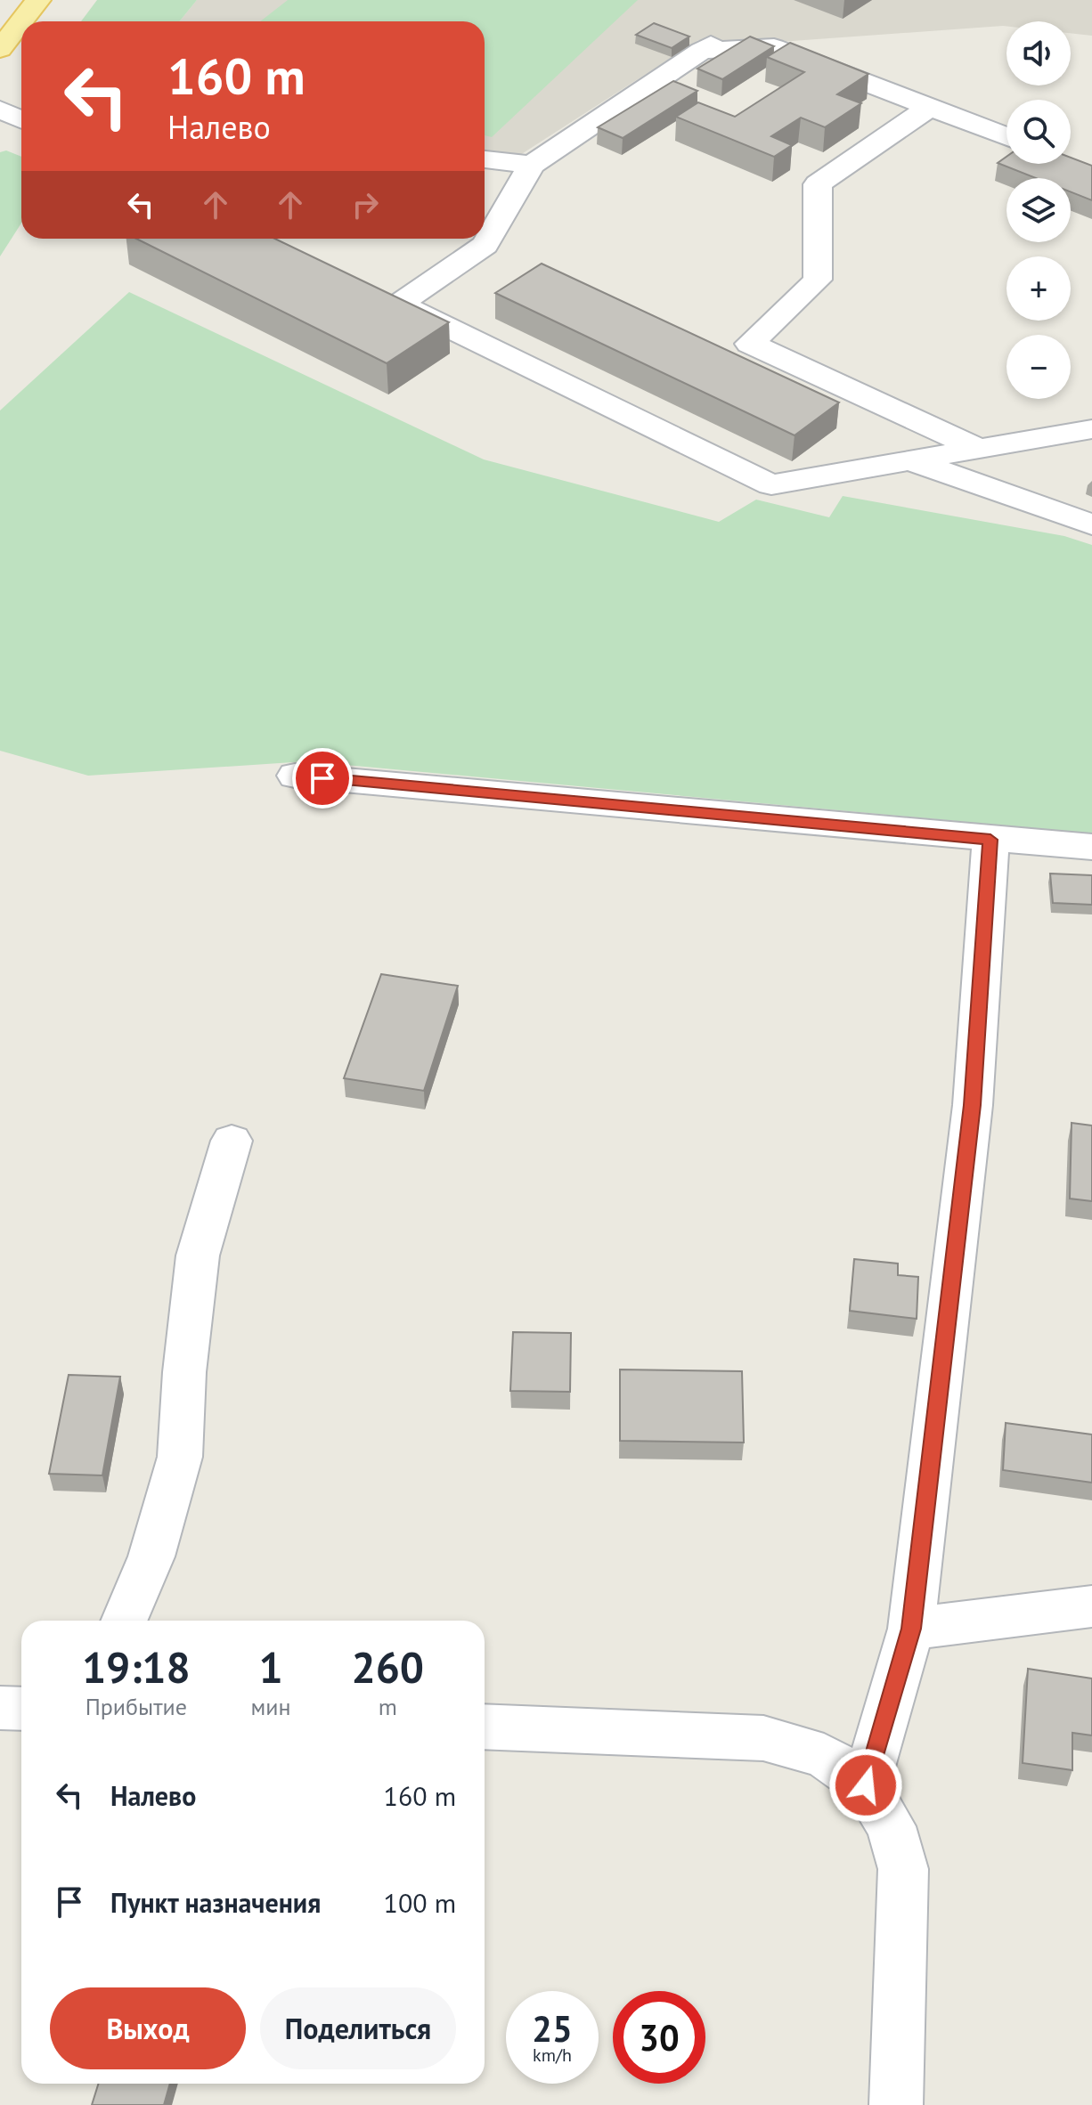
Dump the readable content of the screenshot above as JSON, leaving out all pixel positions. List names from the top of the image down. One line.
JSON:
{"page":{"map_buttons":["+","−"],"turn":["160 m","Налево"],"eta":["19:18","Прибытие","1","мин","260","m"],"list":[{"name":"Налево","value":"160 m"},{"name":"Пункт назначения","value":"100 m"}],"buttons":["Выход","Поделиться"],"speed":"25 km/h","limit":"30"}}
